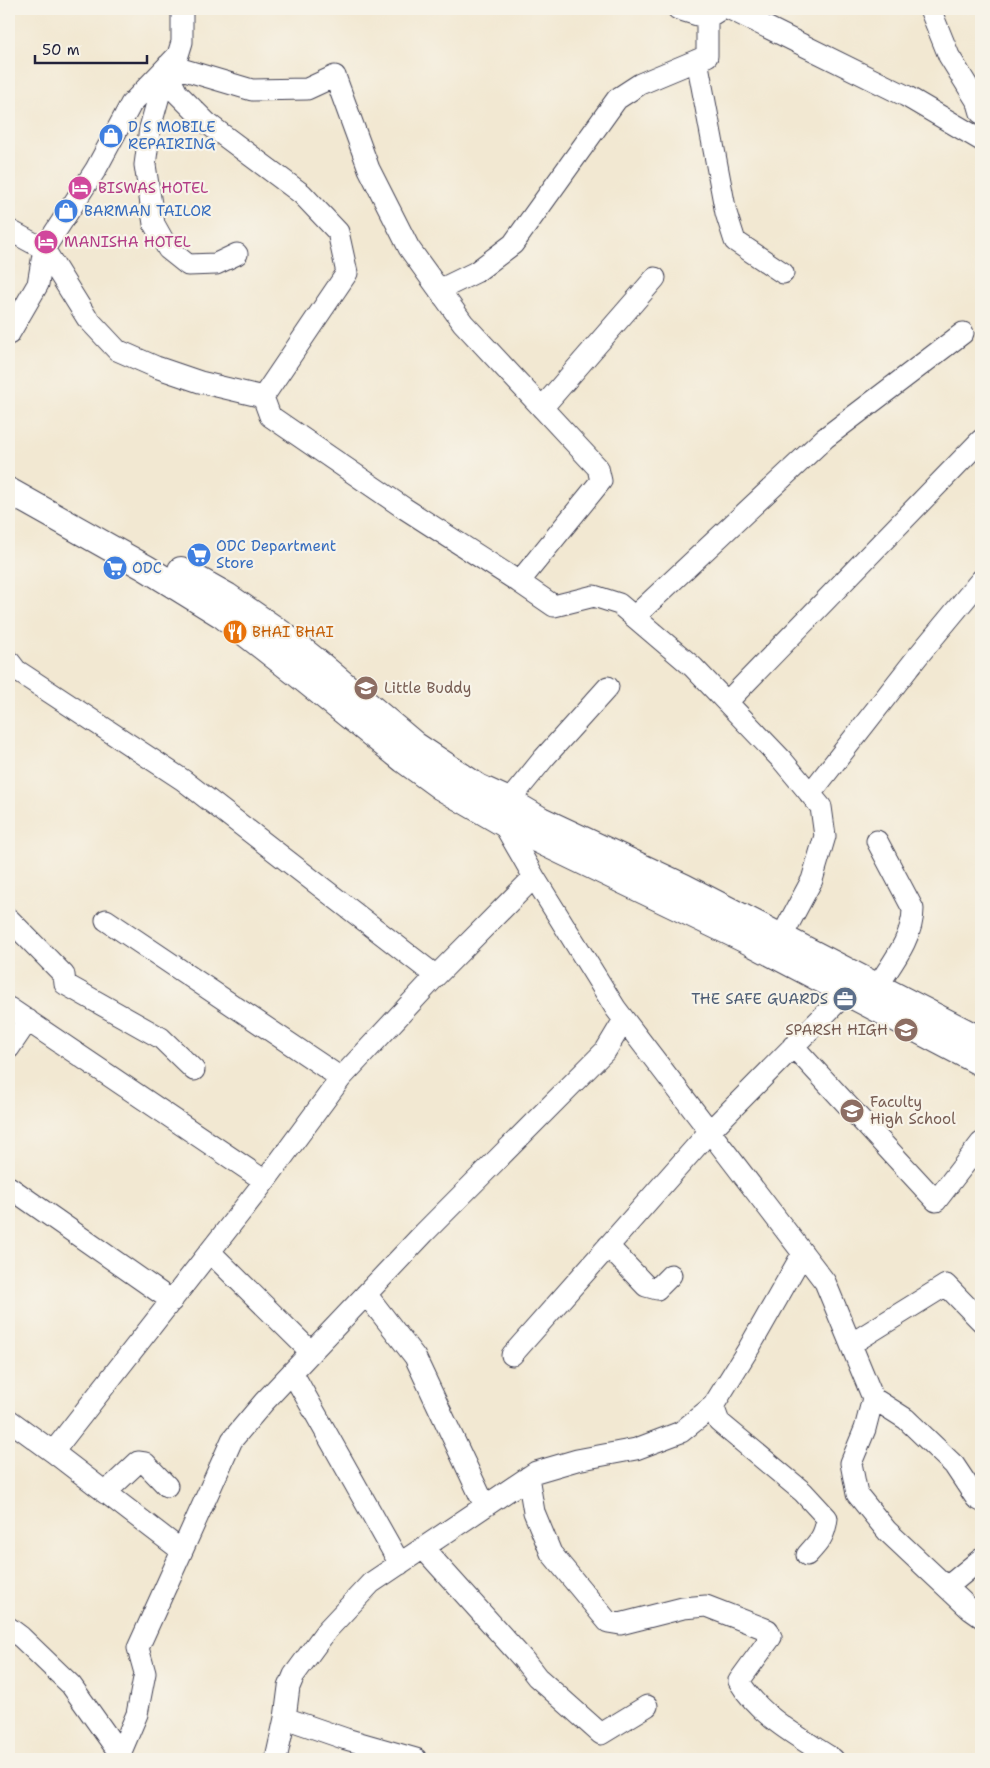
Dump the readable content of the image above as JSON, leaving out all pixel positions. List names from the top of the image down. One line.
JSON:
{"places":{"shop":["D S MOBILE REPAIRING","BARMAN TAILOR"],"hotel":["BISWAS HOTEL","MANISHA HOTEL"],"supermarket":["ODC Department Store","ODC"],"restaurant":["BHAI BHAI"],"school or university":["Little Buddy","SPARSH HIGH","Faculty High School"],"office":["THE SAFE GUARDS"]},"scale_bar":"50 m"}
